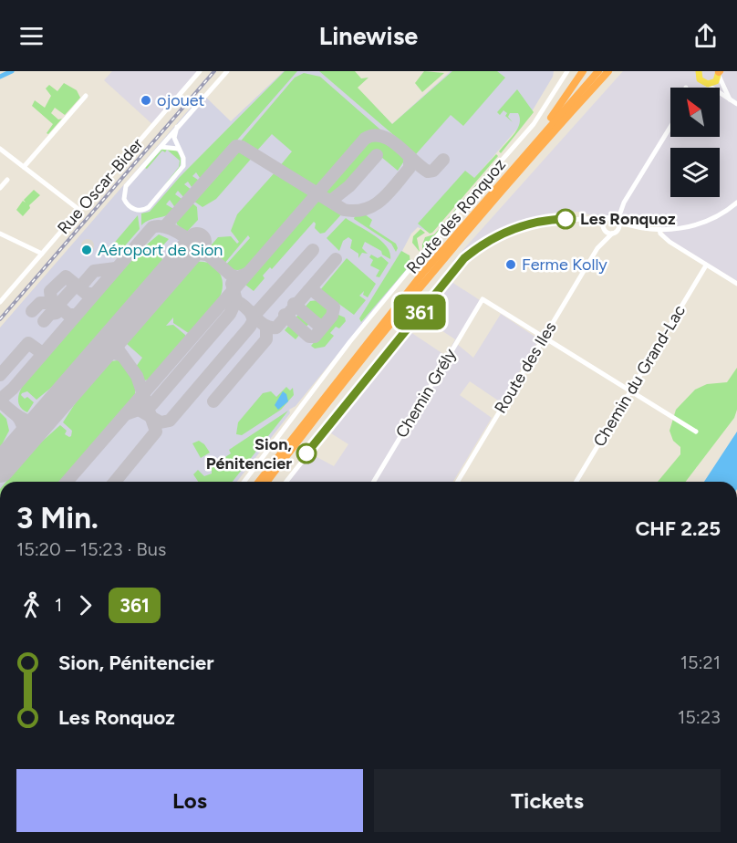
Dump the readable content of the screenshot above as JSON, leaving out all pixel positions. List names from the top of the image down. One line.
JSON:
{"streets":{"street":["Rue Oscar-Bider","Route des Ronquoz","Route des Iles","Chemin du Grand-Lac","Chemin Grély"]},"crossings":[["Route des Iles","Chemin Grély"]],"places":["ojouet","Les Ronquoz","Aéroport de Sion","Ferme Kolly","Sion, Pénitencier"],"lines":["bus line 361"],"north":"top left","page":{"header":"Linewise","on_map":"361","heading":["3 Min.","15:20 – 15:23 · Bus","CHF 2.25"],"legs":["1","361"],"list":[{"name":"Sion, Pénitencier","value":"15:21"},{"name":"Les Ronquoz","value":"15:23"}],"buttons":["Los","Tickets"]}}
